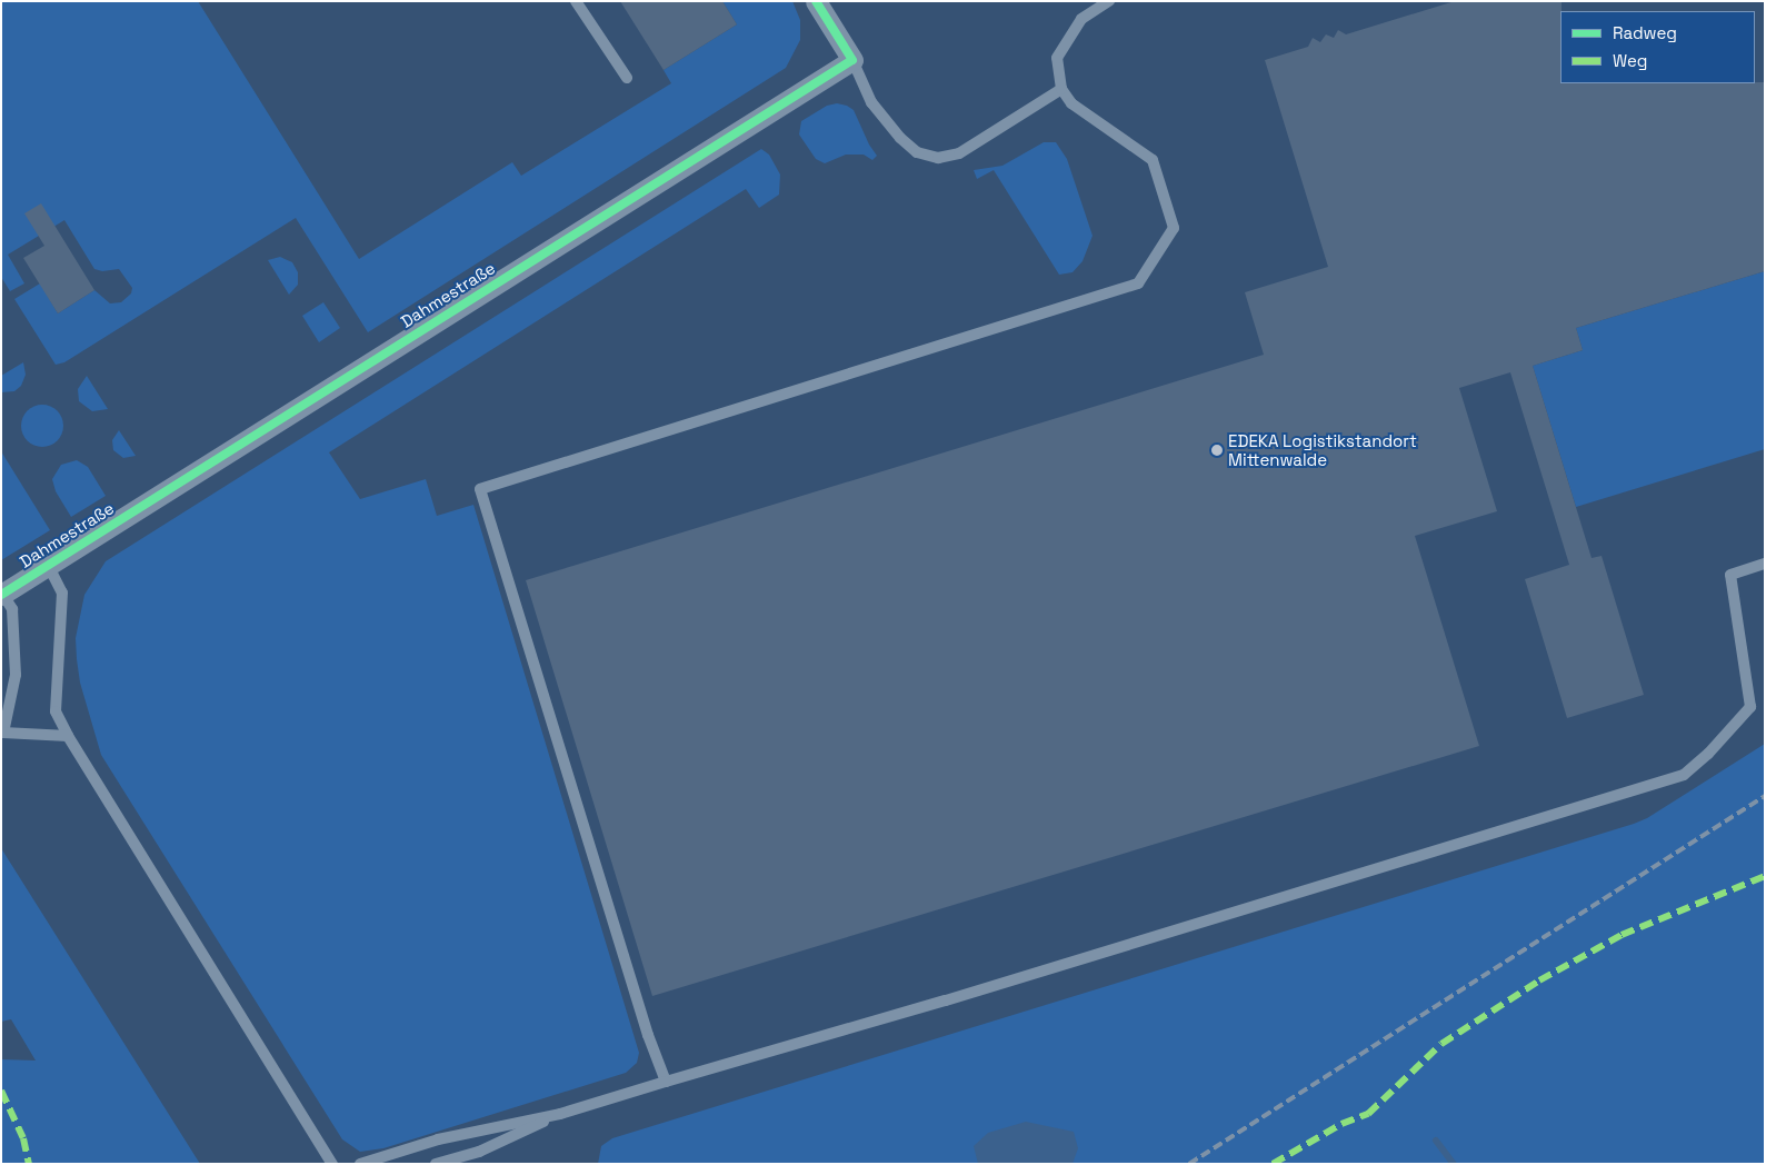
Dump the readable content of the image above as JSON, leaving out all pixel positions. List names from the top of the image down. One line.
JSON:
{"streets":{"street":["Dahmestraße"]},"places":["EDEKA Logistikstandort Mittenwalde"],"legend":["Radweg","Weg"]}
